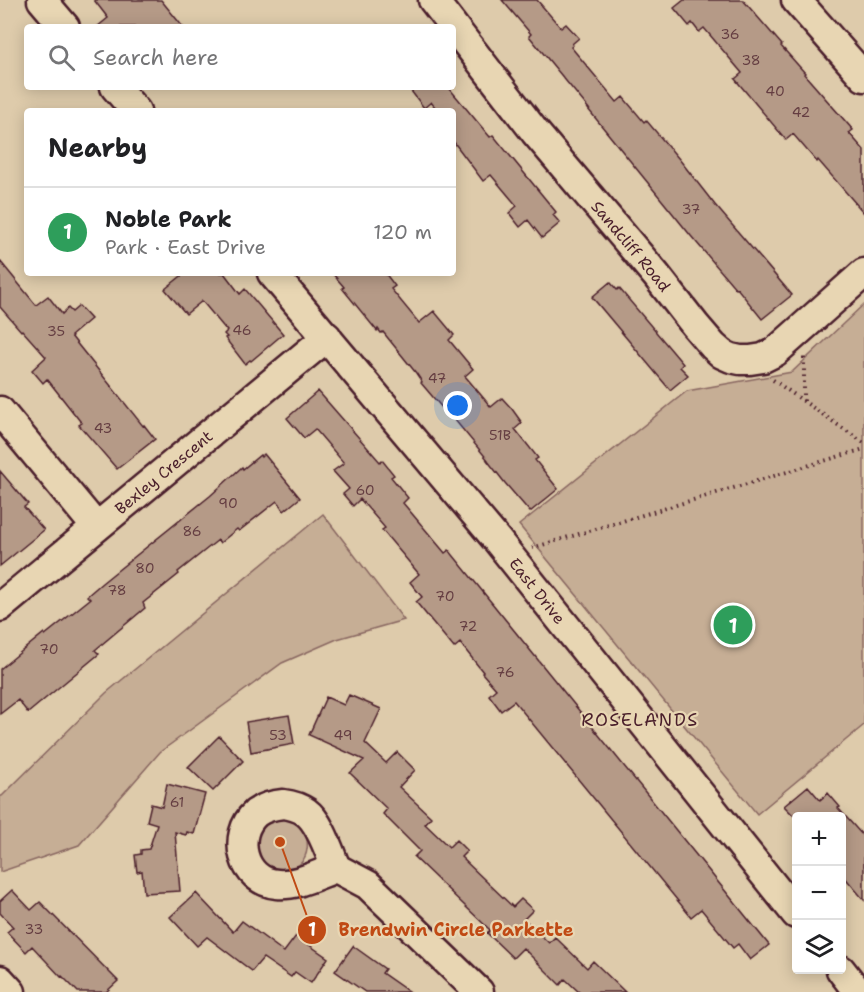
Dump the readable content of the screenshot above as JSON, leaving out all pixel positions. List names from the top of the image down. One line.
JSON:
{"streets":{"street":["Sandcliff Road","Bexley Crescent","East Drive"]},"crossings":[["Bexley Crescent","East Drive"]],"districts":["ROSELANDS"],"places":["Brendwin Circle Parkette"],"house_numbers":["36","38","40","42","37","46","35","47","43","51B","60","90","86","80","78","70","72","70","76","53","49","61","33"],"page":{"search":"Search here","heading":"Nearby","list":[{"mark":"1","name":"Noble Park","note":"Park · East Drive","value":"120 m"}],"pins":"1","map_buttons":["+","−"]}}
